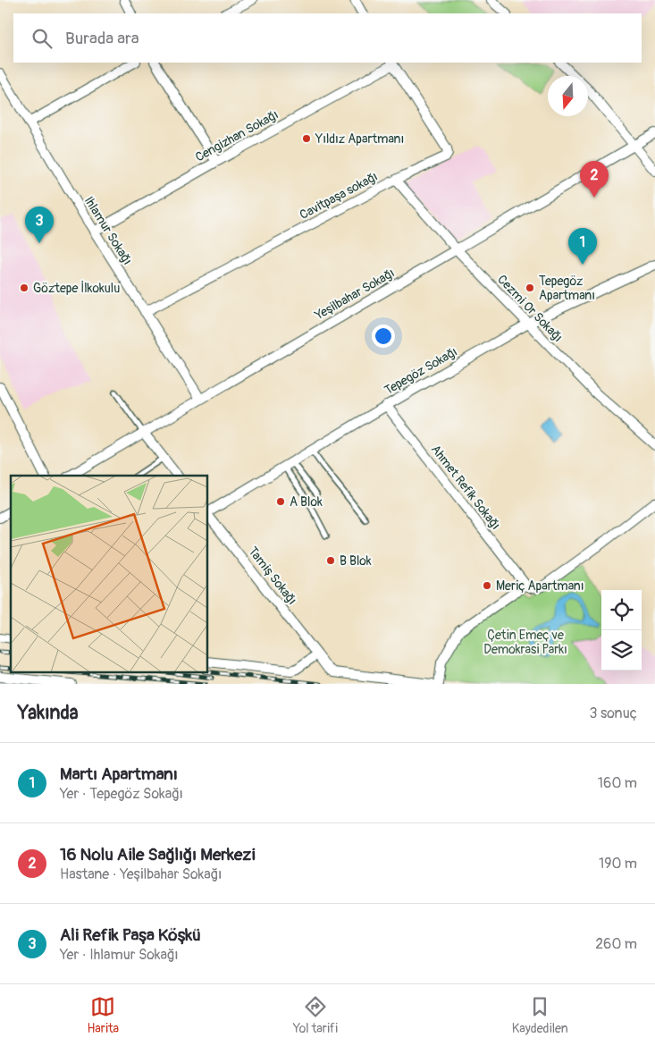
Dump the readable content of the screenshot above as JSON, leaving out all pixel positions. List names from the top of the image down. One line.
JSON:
{"streets":{"street":["Cengizhan Sokağı","Cavitpaşa sokağı","Ihlamur Sokağı","Yeşilbahar Sokağı","Cezmi Or Sokağı","Tepegöz Sokağı","Ahmet Refik Sokağı","Tamiş Sokağı"]},"crossings":[["Cengizhan Sokağı","Cavitpaşa sokağı"],["Cengizhan Sokağı","Ihlamur Sokağı"],["Cavitpaşa sokağı","Ihlamur Sokağı"],["Cavitpaşa sokağı","Cezmi Or Sokağı"],["Ihlamur Sokağı","Yeşilbahar Sokağı"],["Yeşilbahar Sokağı","Cezmi Or Sokağı"],["Cezmi Or Sokağı","Tepegöz Sokağı"],["Tepegöz Sokağı","Ahmet Refik Sokağı"]],"parks":["Çetin Emeç ve Demokrasi Parkı"],"places":["Yıldız Apartmanı","Göztepe İlkokulu","Tepegöz Apartmanı","A Blok","B Blok","Meriç Apartmanı"],"north":"bottom","page":{"search":"Burada ara","pins":["2","3","1"],"heading":["Yakında","3 sonuç"],"list":[{"mark":"1","name":"Martı Apartmanı","note":"Yer · Tepegöz Sokağı","value":"160 m"},{"mark":"2","name":"16 Nolu Aile Sağlığı Merkezi","note":"Hastane · Yeşilbahar Sokağı","value":"190 m"},{"mark":"3","name":"Ali Refik Paşa Köşkü","note":"Yer · Ihlamur Sokağı","value":"260 m"}],"nav":["Harita","Yol tarifi","Kaydedilen"]}}
